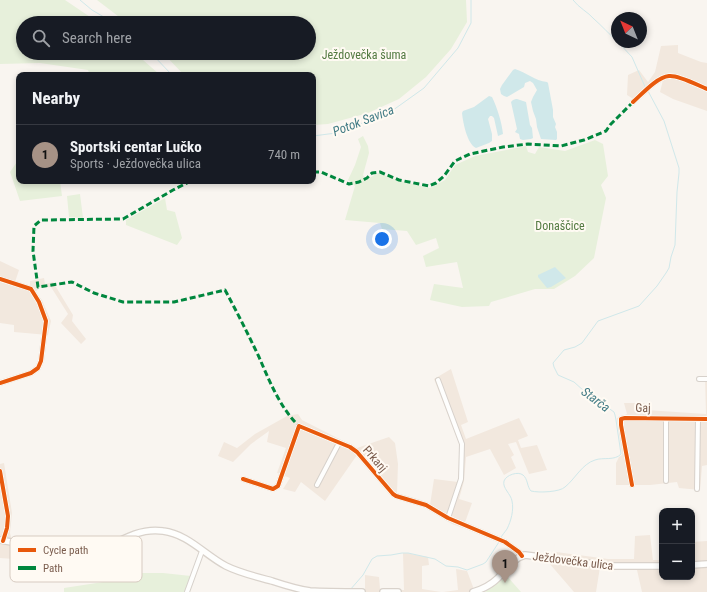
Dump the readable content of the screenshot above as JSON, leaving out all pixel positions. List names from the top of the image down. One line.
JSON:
{"streets":{"main road":["Ježdovečka ulica"],"street":["Gaj","Prkanj"]},"crossings":[["Prkanj","Ježdovečka ulica"]],"water":["Potok Savica","Starča"],"parks":["Ježdovečka šuma","Donaščice"],"legend":["Cycle path","Path"],"north":"top left","page":{"search":"Search here","heading":"Nearby","list":[{"mark":"1","name":"Sportski centar Lučko","note":"Sports · Ježdovečka ulica","value":"740 m"}],"map_buttons":["+","−"],"pins":"1"}}
